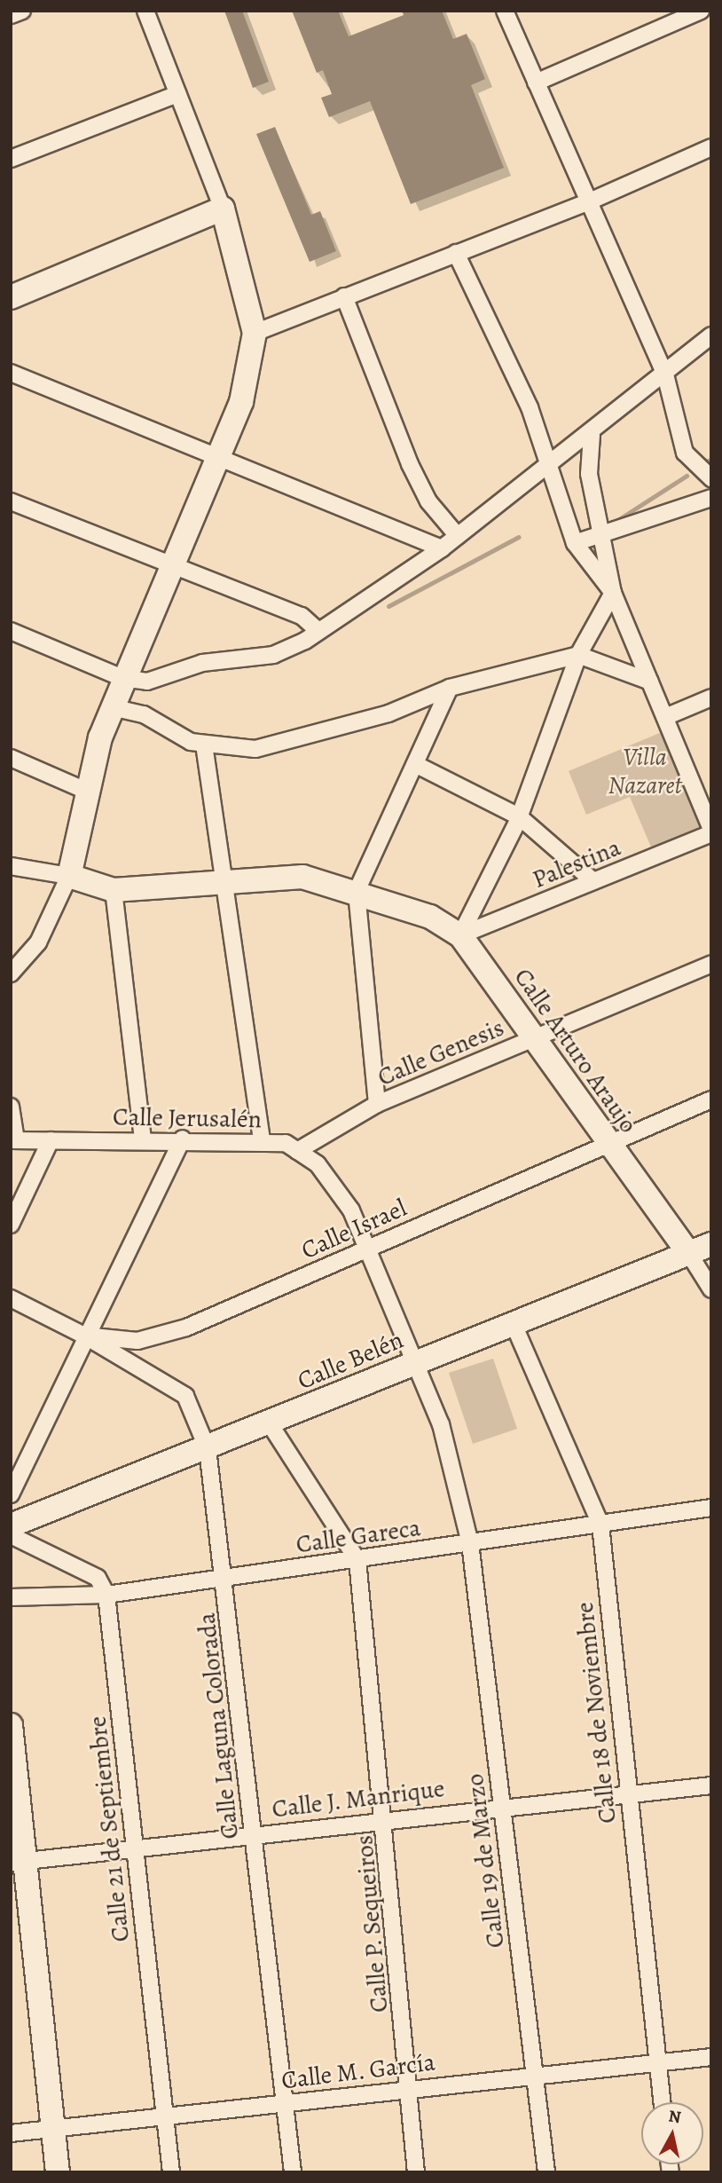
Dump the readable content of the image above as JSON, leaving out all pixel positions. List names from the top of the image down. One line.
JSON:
{"streets":{"street":["Palestina","Calle Arturo Araujo","Calle Genesis","Calle Jerusalén","Calle Israel","Calle Belén","Calle Gareca","Calle 18 de Noviembre","Calle Laguna Colorada","Calle J. Manrique","Calle 21 de Septiembre","Calle 19 de Marzo","Calle P. Sequeiros","Calle M. García"]},"crossings":[["Palestina","Calle Arturo Araujo"],["Calle Arturo Araujo","Calle Genesis"],["Calle Arturo Araujo","Calle Israel"],["Calle Arturo Araujo","Calle Belén"],["Calle Genesis","Calle Jerusalén"],["Calle Jerusalén","Calle Israel"],["Calle Jerusalén","Calle Belén"],["Calle Jerusalén","Calle Gareca"],["Calle Jerusalén","Calle 19 de Marzo"],["Calle Israel","Calle Laguna Colorada"],["Calle Belén","Calle 18 de Noviembre"],["Calle Belén","Calle Laguna Colorada"],["Calle Gareca","Calle 18 de Noviembre"],["Calle Gareca","Calle Laguna Colorada"],["Calle Gareca","Calle 21 de Septiembre"],["Calle Gareca","Calle 19 de Marzo"],["Calle Gareca","Calle P. Sequeiros"],["Calle 18 de Noviembre","Calle J. Manrique"],["Calle 18 de Noviembre","Calle M. García"],["Calle Laguna Colorada","Calle J. Manrique"],["Calle Laguna Colorada","Calle M. García"],["Calle J. Manrique","Calle 21 de Septiembre"],["Calle J. Manrique","Calle 19 de Marzo"],["Calle J. Manrique","Calle P. Sequeiros"],["Calle 21 de Septiembre","Calle M. García"],["Calle 19 de Marzo","Calle M. García"],["Calle P. Sequeiros","Calle M. García"]],"parks":["Villa Nazaret"],"north":"top"}
